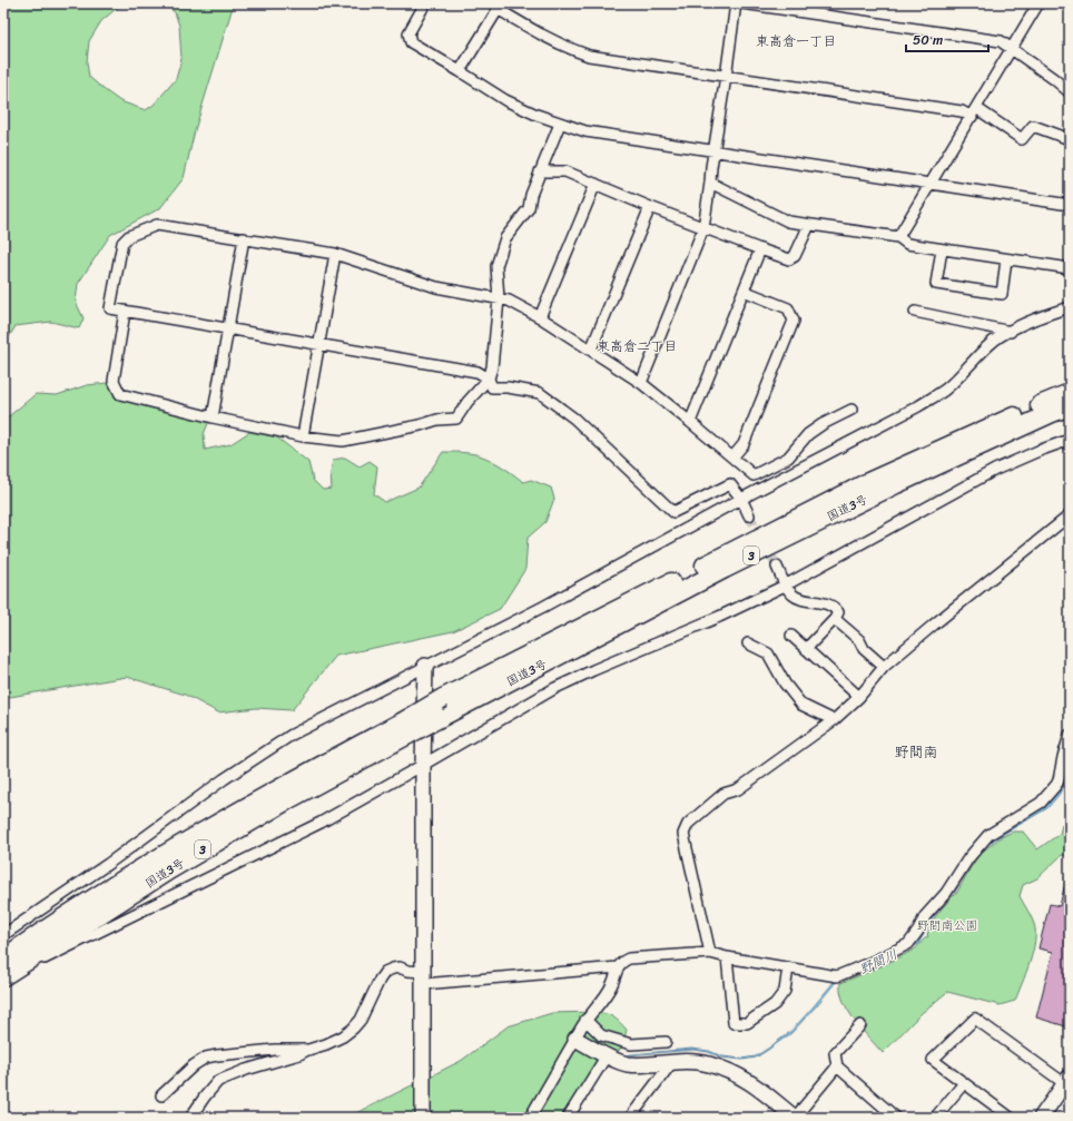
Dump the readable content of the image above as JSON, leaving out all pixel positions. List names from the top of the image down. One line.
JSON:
{"streets":{"highway":["国道3号","3"]},"districts":["東高倉一丁目","東高倉二丁目","野間南"],"water":["野間川"],"parks":["野間南公園"],"scale_bar":"50 m"}
